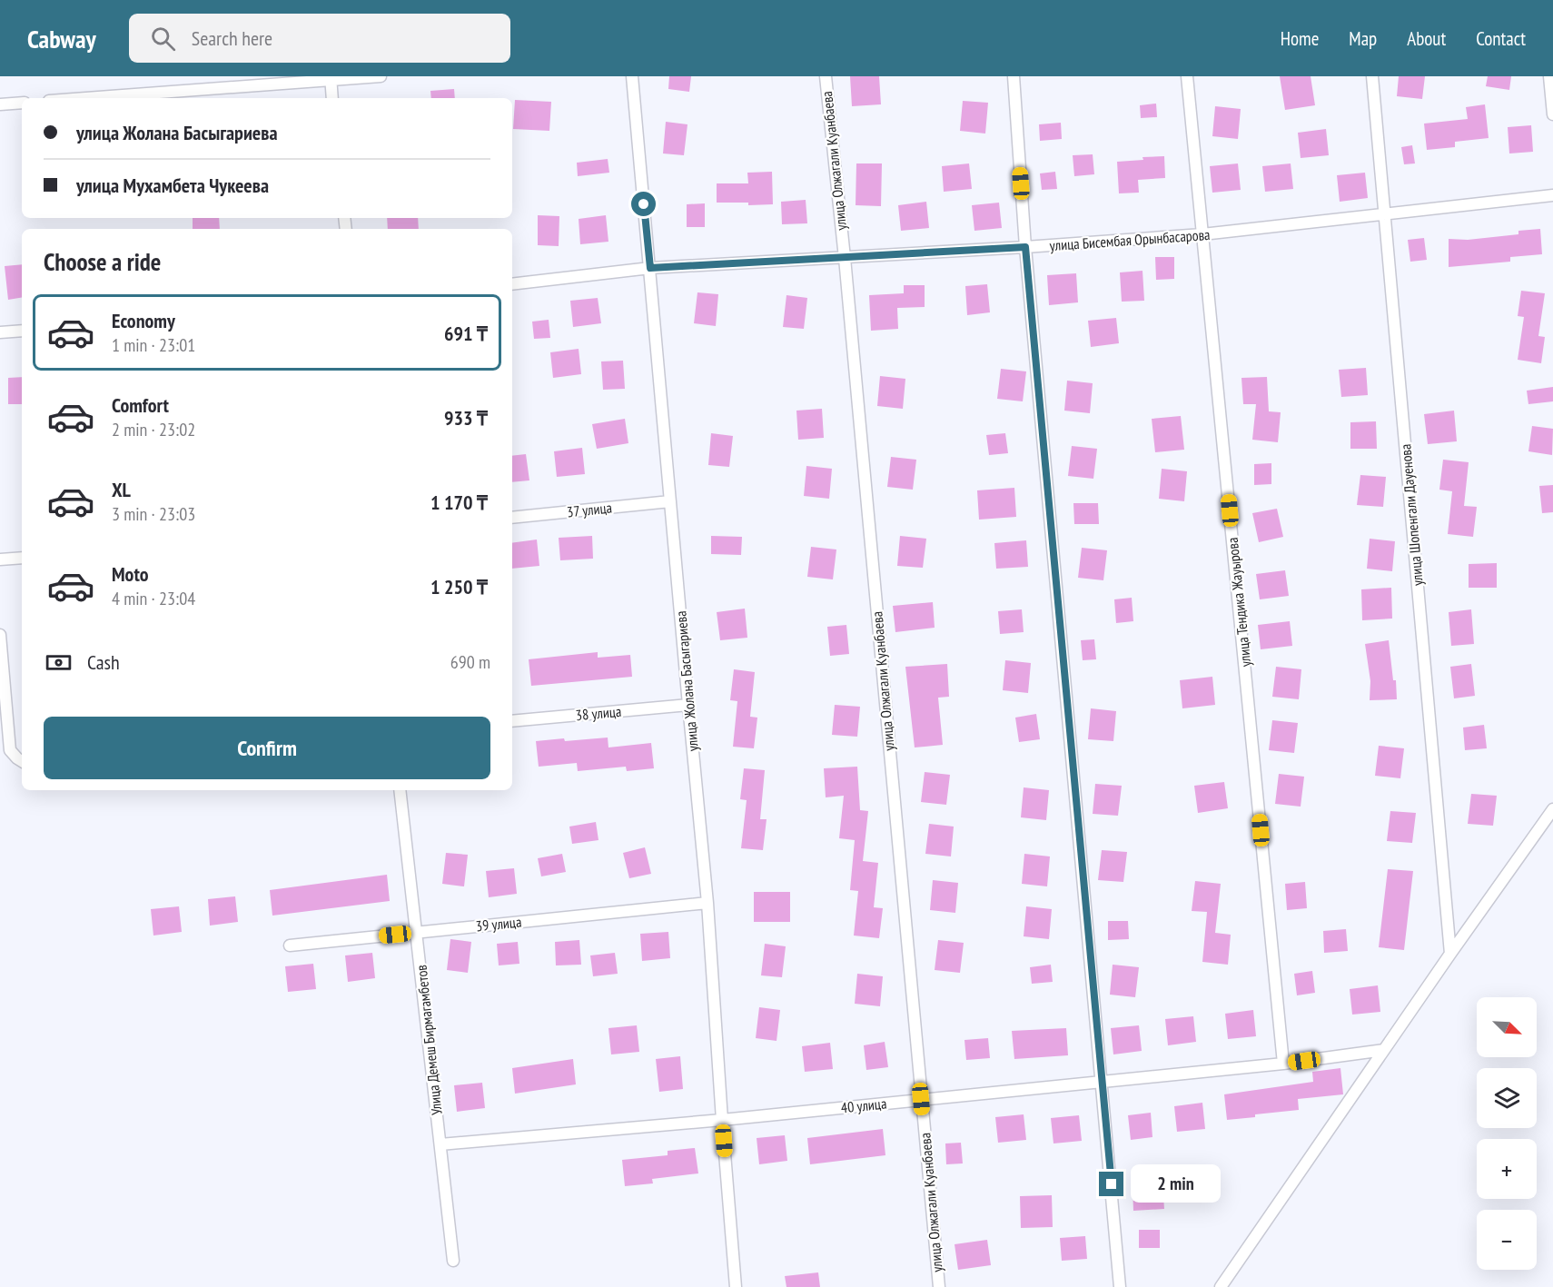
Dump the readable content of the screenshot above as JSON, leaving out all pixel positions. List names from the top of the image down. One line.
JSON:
{"streets":{"street":["улица Олжагали Куанбаева","улица Бисембая Орынбасарова","37 улица","улица Шопенгали Дауенова","улица Тендика Жауырова","улица Жолана Басыгариева","38 улица","39 улица","Улица Демеш Бирмагамбетов","40 улица"]},"crossings":[["улица Олжагали Куанбаева","улица Бисембая Орынбасарова"],["улица Олжагали Куанбаева","40 улица"],["улица Бисембая Орынбасарова","улица Шопенгали Дауенова"],["улица Бисембая Орынбасарова","улица Тендика Жауырова"],["улица Бисембая Орынбасарова","улица Жолана Басыгариева"],["37 улица","улица Жолана Басыгариева"],["улица Тендика Жауырова","40 улица"],["улица Жолана Басыгариева","38 улица"],["улица Жолана Басыгариева","39 улица"],["улица Жолана Басыгариева","40 улица"],["39 улица","Улица Демеш Бирмагамбетов"],["Улица Демеш Бирмагамбетов","40 улица"]],"north":"bottom right","page":{"header":"Cabway","search":"Search here","nav":["Home","Map","About","Contact"],"banner":["улица Жолана Басыгариева","улица Мухамбета Чукеева"],"heading":"Choose a ride","list":[{"name":"Economy","note":"1 min · 23:01","value":"691 ₸"},{"name":"Comfort","note":"2 min · 23:02","value":"933 ₸"},{"name":"XL","note":"3 min · 23:03","value":"1 170 ₸"},{"name":"Moto","note":"4 min · 23:04","value":"1 250 ₸"}],"pay":["Cash","690 m"],"buttons":"Confirm","map_buttons":["+","−"],"bubble":"2 min"}}
